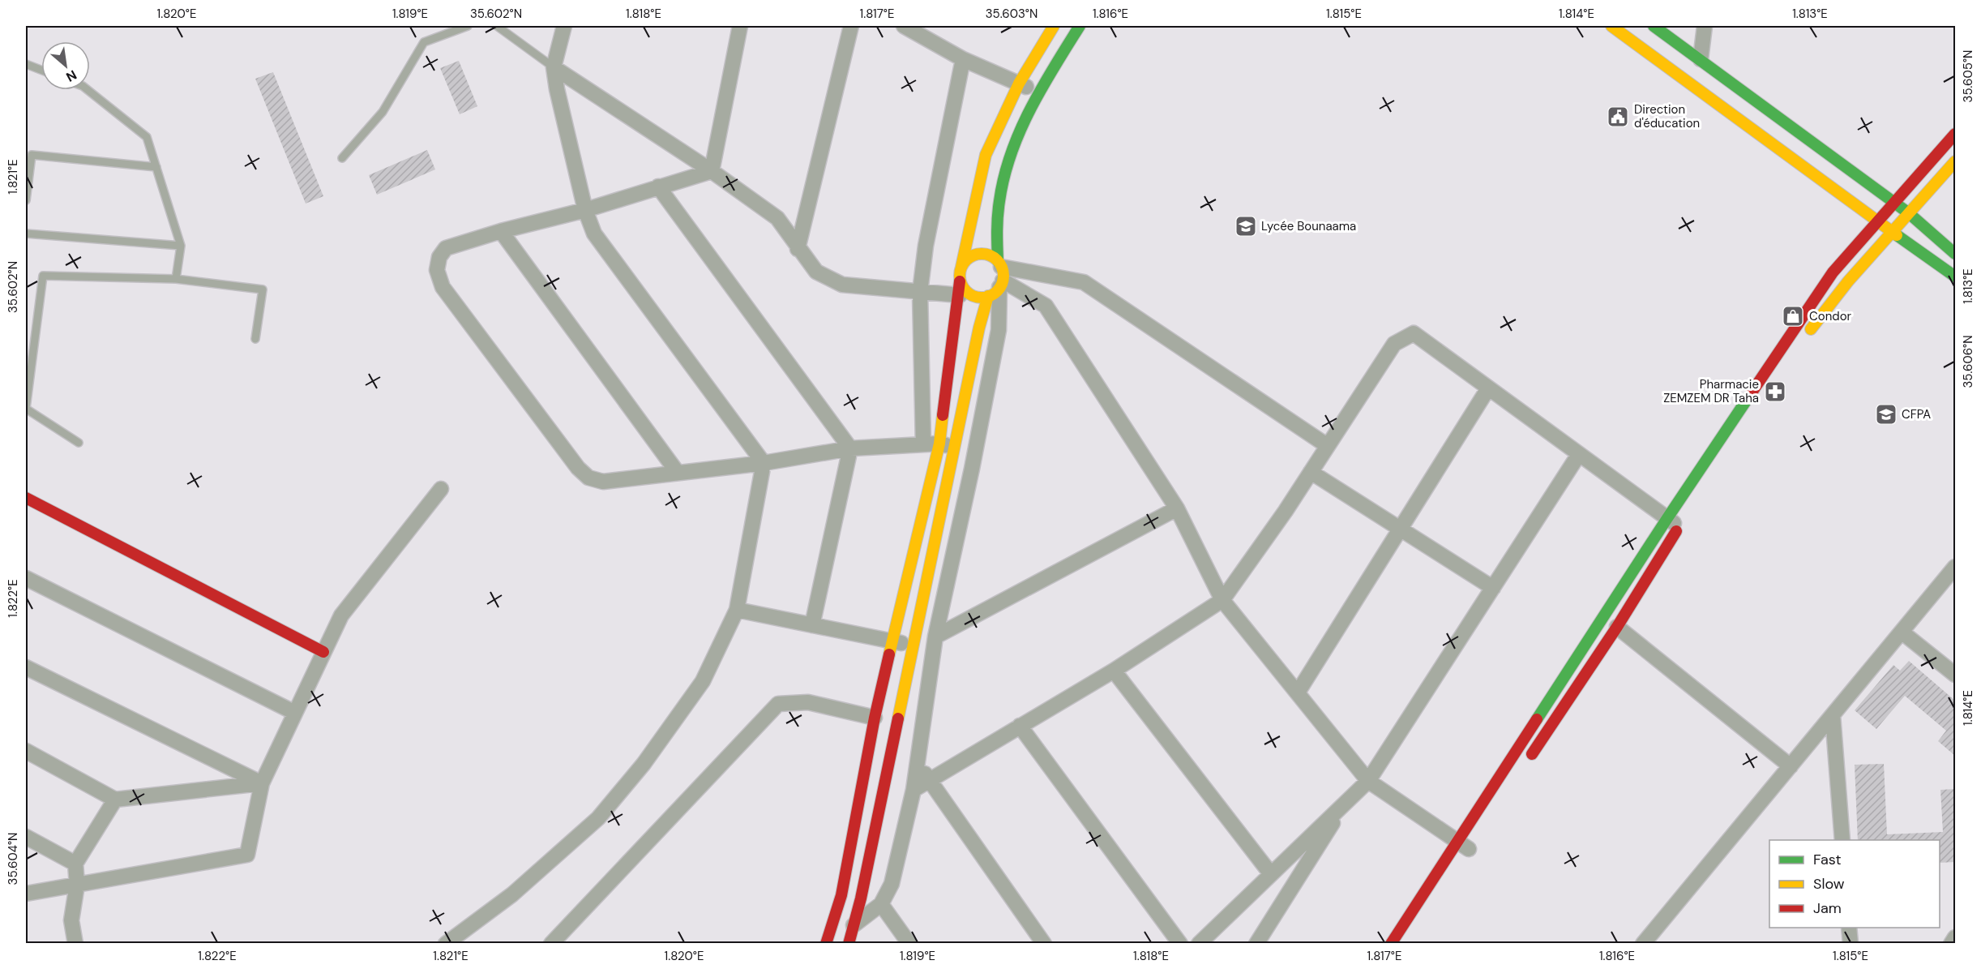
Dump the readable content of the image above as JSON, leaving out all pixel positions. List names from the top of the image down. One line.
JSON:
{"places":{"public building":["Direction d'éducation"],"school or university":["Lycée Bounaama","CFPA"],"shop":["Condor"],"pharmacy":["Pharmacie ZEMZEM DR Taha"]},"legend":["Fast","Slow","Jam"],"north":"bottom right","coordinates":["1.820°E","1.819°E","35.602°N","1.818°E","1.817°E","35.603°N","1.816°E","1.815°E","1.814°E","1.813°E","35.605°N","1.821°E","35.606°N","1.822°E","35.604°N"]}
